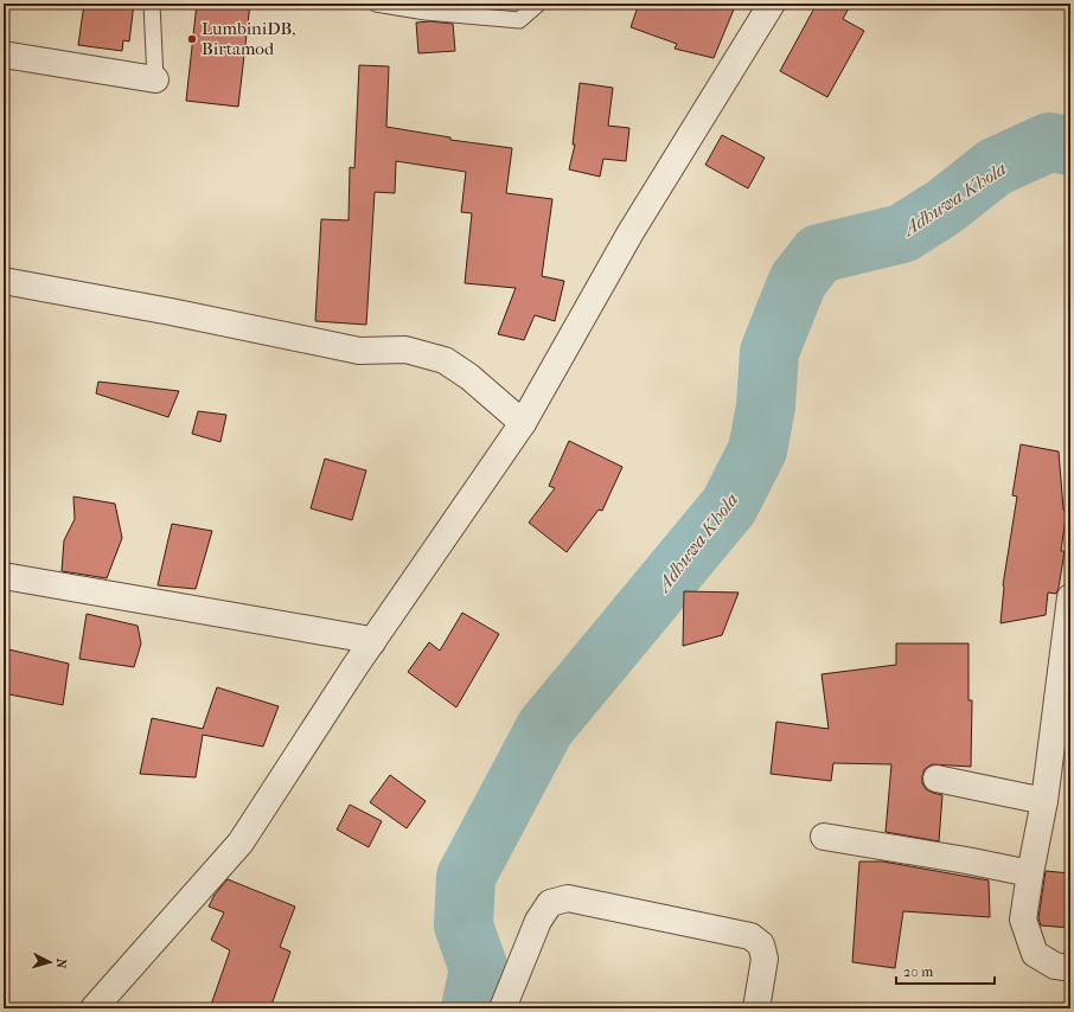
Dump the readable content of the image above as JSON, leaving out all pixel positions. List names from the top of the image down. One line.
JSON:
{"water":["Adhuwa Khola"],"places":["LumbiniDB, Birtamod"],"scale_bar":"20 m","north":"right"}
